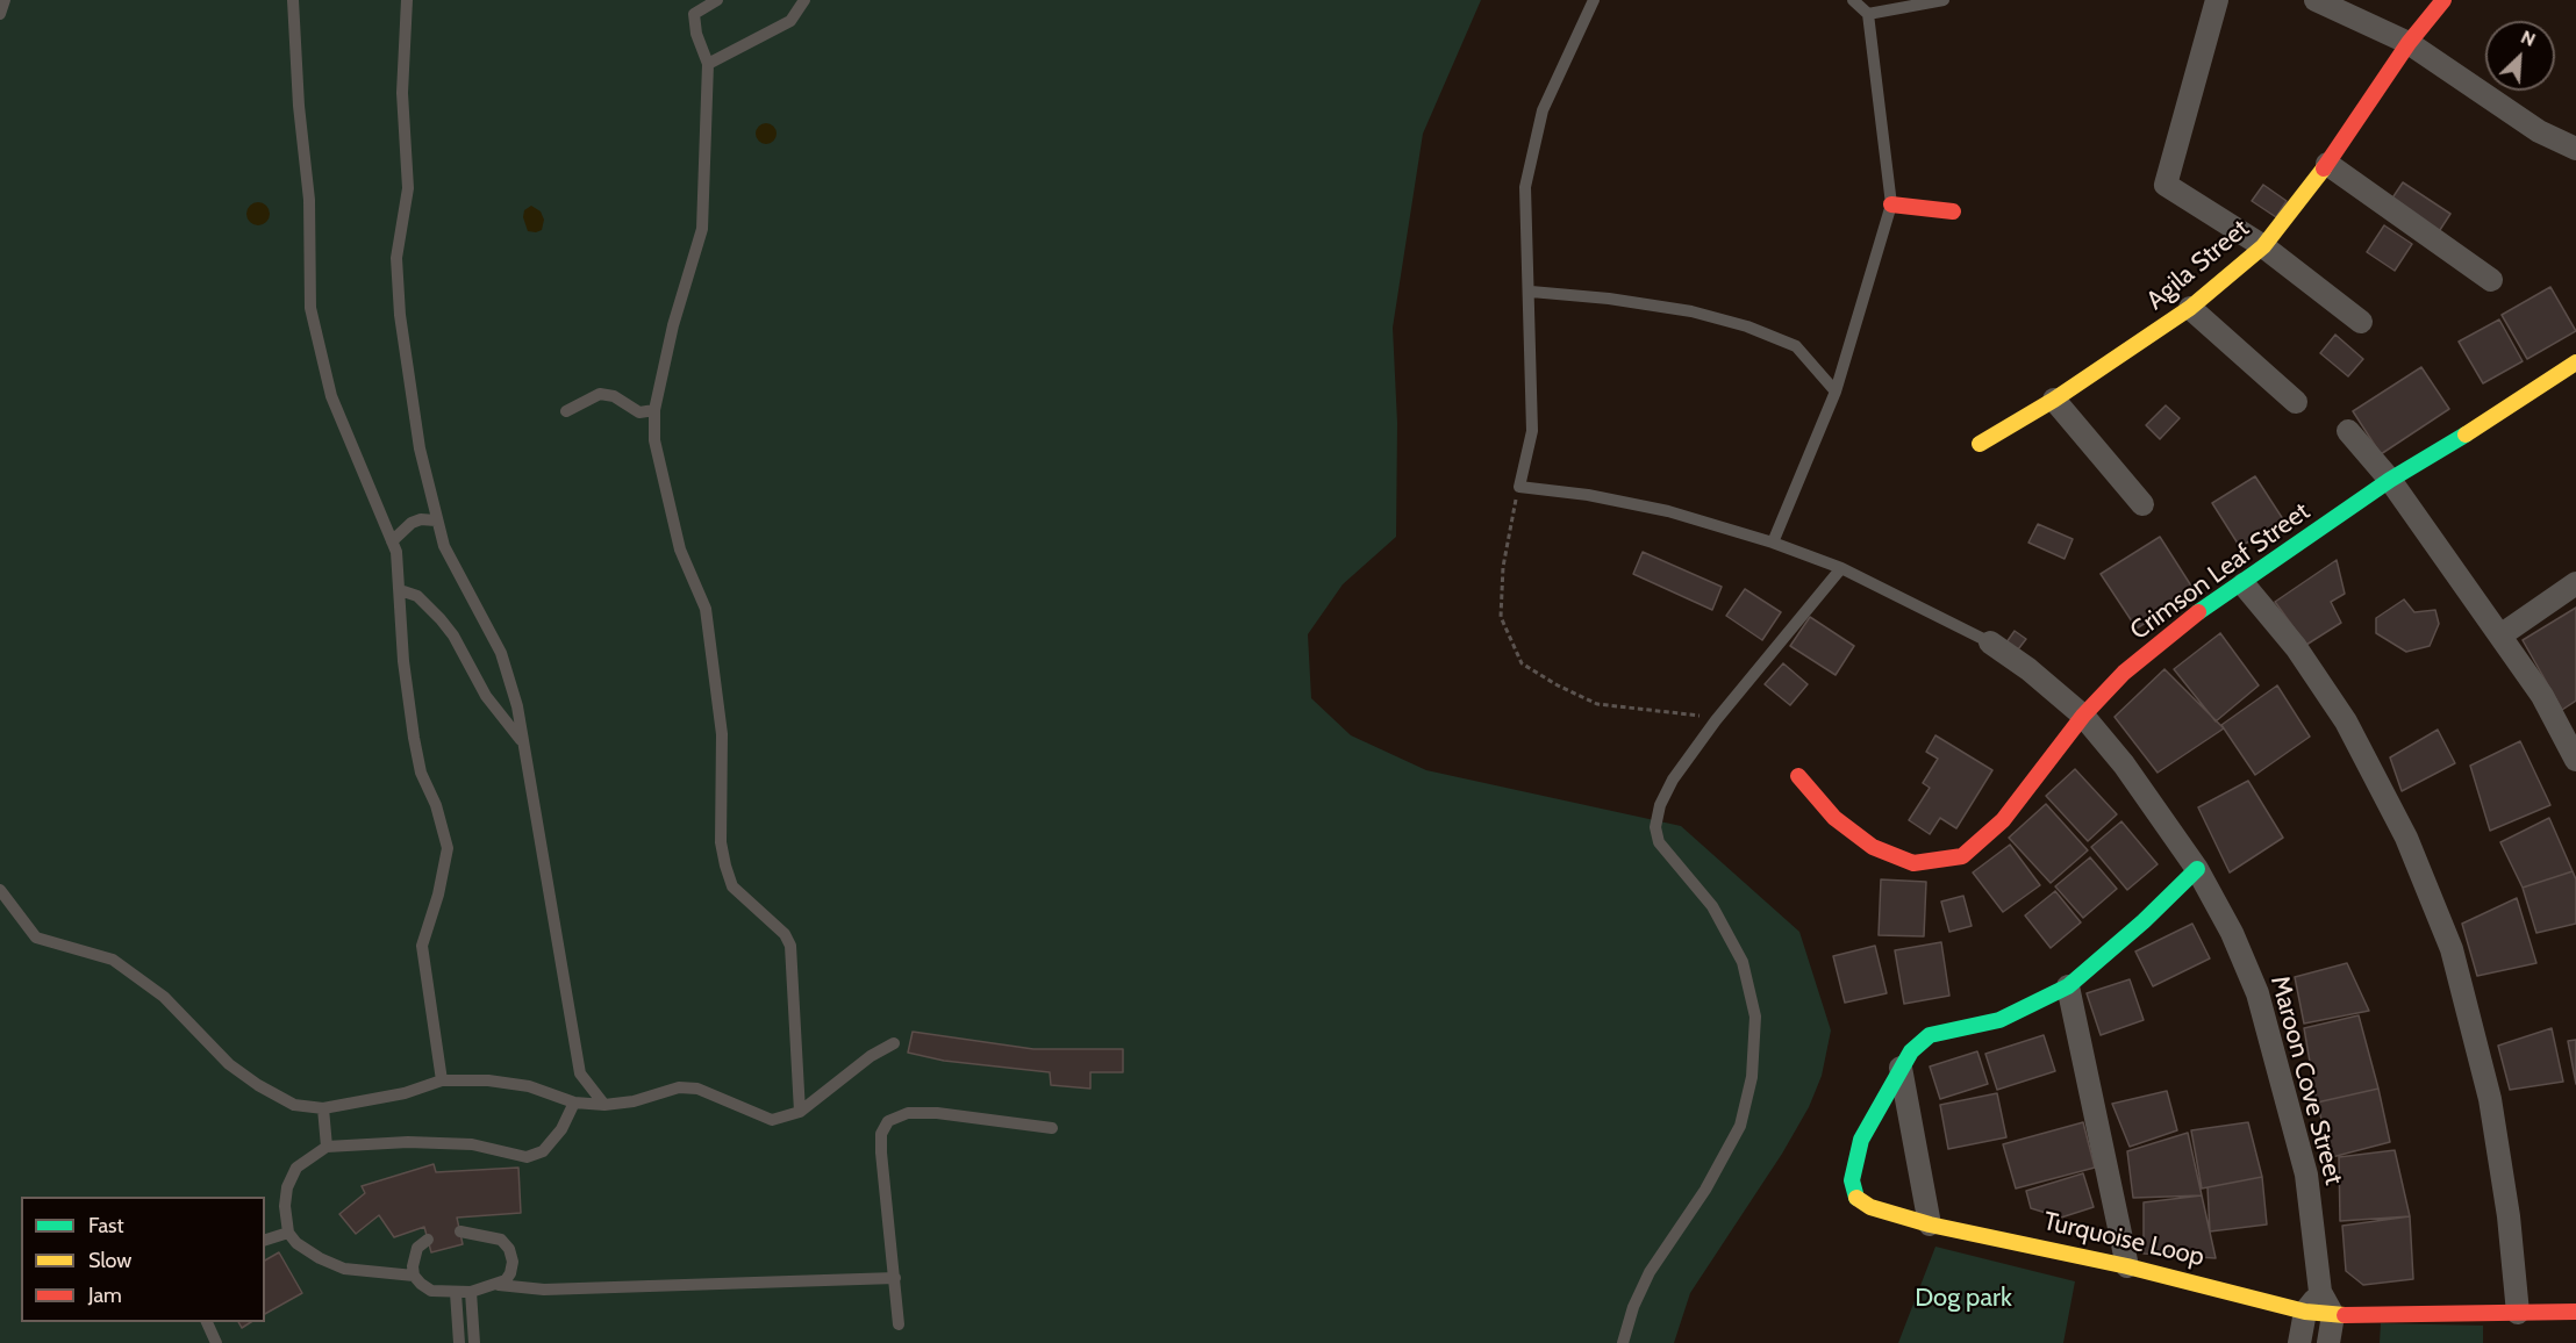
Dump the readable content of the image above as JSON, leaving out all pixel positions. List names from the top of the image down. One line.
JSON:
{"streets":{"street":["Agila Street","Crimson Leaf Street","Maroon Cove Street","Turquoise Loop"]},"crossings":[["Crimson Leaf Street","Maroon Cove Street"],["Maroon Cove Street","Turquoise Loop"]],"parks":["Dog park"],"legend":["Fast","Slow","Jam"],"north":"top right"}
